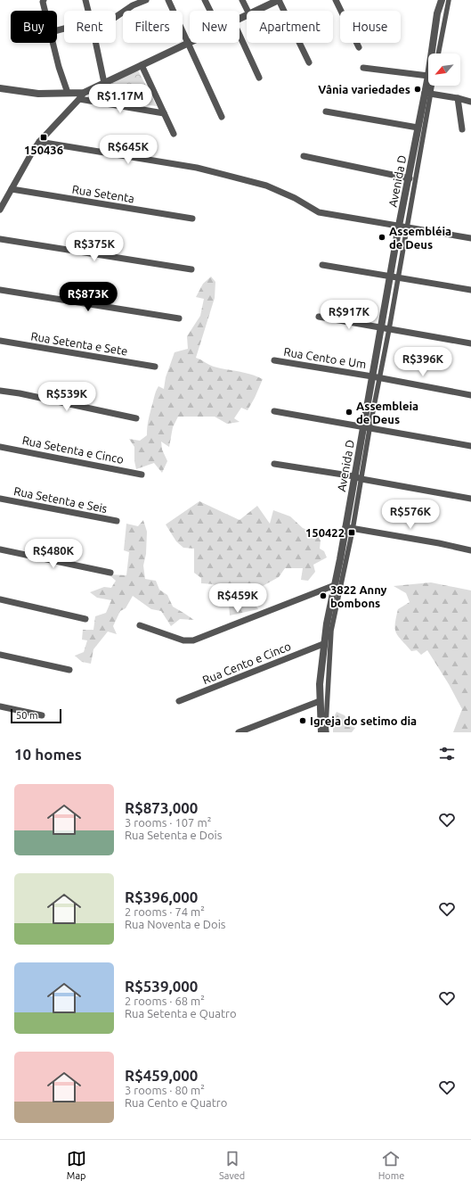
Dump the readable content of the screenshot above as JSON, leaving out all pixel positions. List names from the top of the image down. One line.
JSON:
{"streets":{"street":["Avenida D","Rua Setenta","Rua Setenta e Sete","Rua Cento e Um","Rua Setenta e Cinco","Rua Setenta e Seis","Rua Cento e Cinco"]},"crossings":[["Avenida D","Rua Cento e Um"],["Avenida D","Rua Cento e Cinco"]],"places":{"other":["Vânia variedades","Assembléia de Deus","Assembleia de Deus","3822 Anny bombons","Igreja do setimo dia"],"transit":["150436","150422"]},"scale_bar":"50 m","north":"bottom left","page":{"chip":["Buy","Rent","Filters","New","Apartment","House"],"price":["R$1.17M","R$645K","R$375K","R$873K","R$917K","R$396K","R$539K","R$576K","R$480K","R$459K"],"scale":"50 m","heading":"10 homes","list":[{"name":"R$873,000","note":"3 rooms · 107 m² · Rua Setenta e Dois"},{"name":"R$396,000","note":"2 rooms · 74 m² · Rua Noventa e Dois"},{"name":"R$539,000","note":"2 rooms · 68 m² · Rua Setenta e Quatro"},{"name":"R$459,000","note":"3 rooms · 80 m² · Rua Cento e Quatro"}],"tabs":["Map","Saved","Home"]}}
